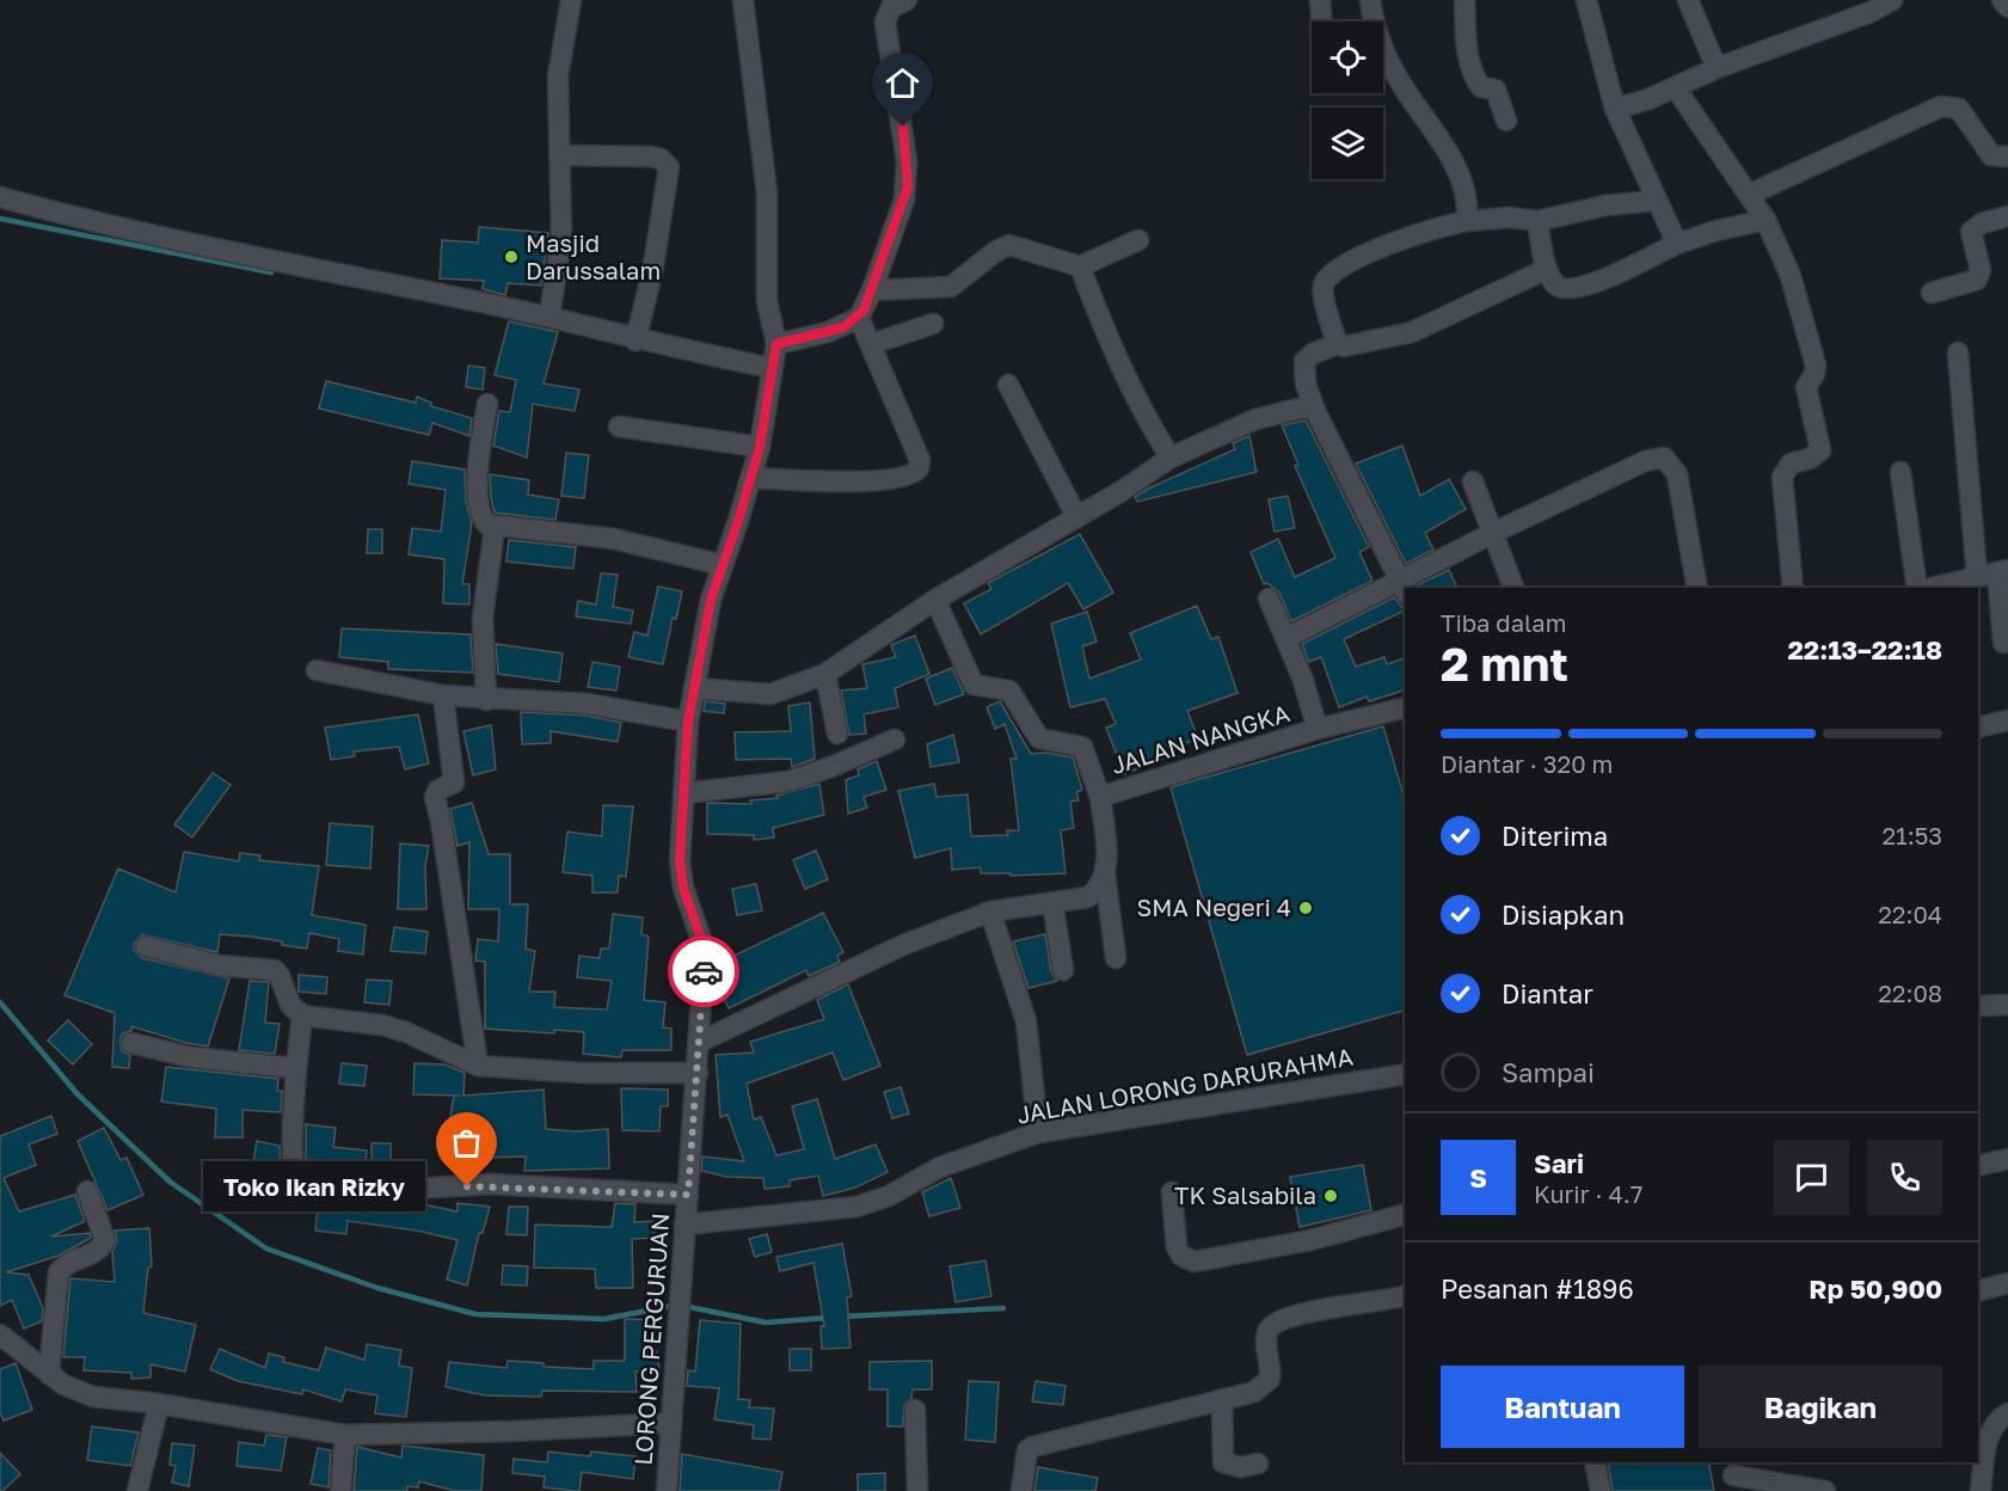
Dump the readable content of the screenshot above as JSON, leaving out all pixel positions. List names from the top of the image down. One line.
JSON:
{"streets":{"street":["JALAN NANGKA","JALAN LORONG DARURAHMA","LORONG PERGURUAN"]},"crossings":[["JALAN LORONG DARURAHMA","LORONG PERGURUAN"]],"places":["Masjid Darussalam","SMA Negeri 4","Toko Ikan Rizky","TK Salsabila"],"page":{"heading":["2 mnt","Tiba dalam","22:13–22:18"],"panel":["Sari","Kurir · 4.7","Pesanan #1896","Rp 50,900"],"bar":"Diantar · 320 m","list":[["Diterima","21:53"],["Disiapkan","22:04"],["Diantar","22:08"],"Sampai"],"round":"S","bubble":"Toko Ikan Rizky","buttons":["Bantuan","Bagikan"]}}
